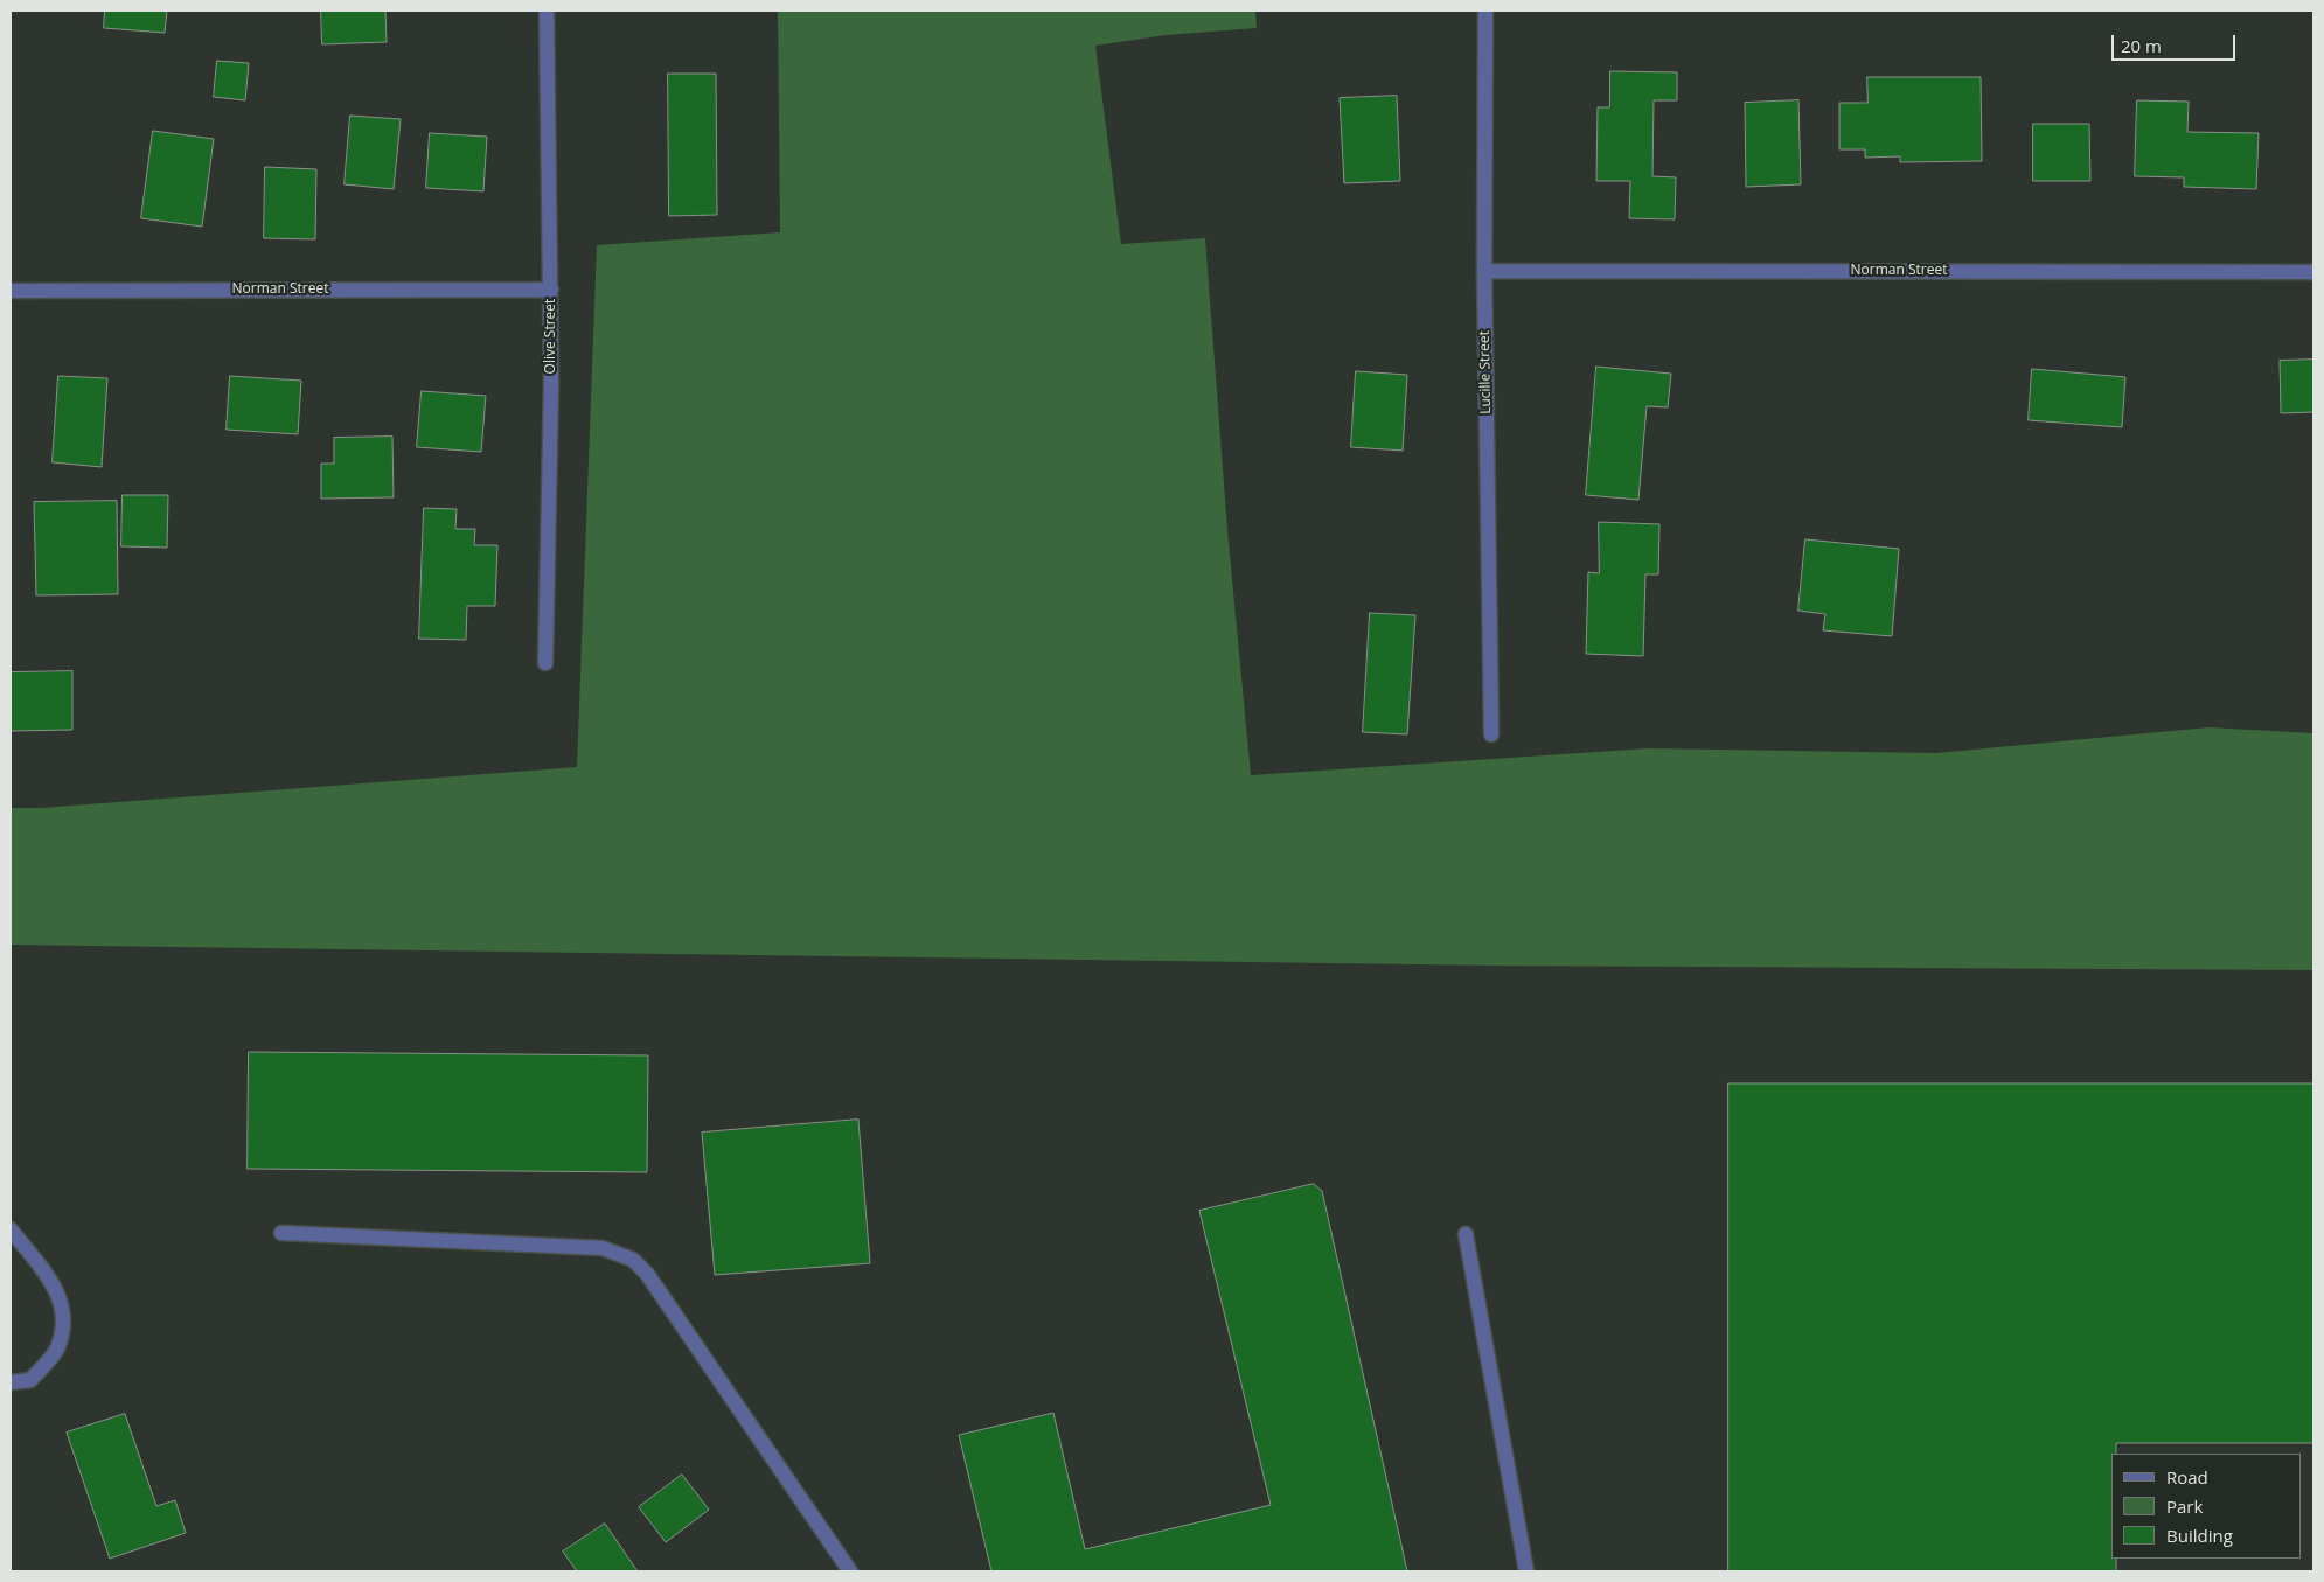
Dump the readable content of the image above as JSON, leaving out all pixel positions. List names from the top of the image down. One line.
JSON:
{"streets":{"street":["Norman Street","Olive Street","Lucille Street"]},"crossings":[["Norman Street","Olive Street"],["Norman Street","Lucille Street"]],"legend":["Road","Park","Building"],"scale_bar":"20 m"}
